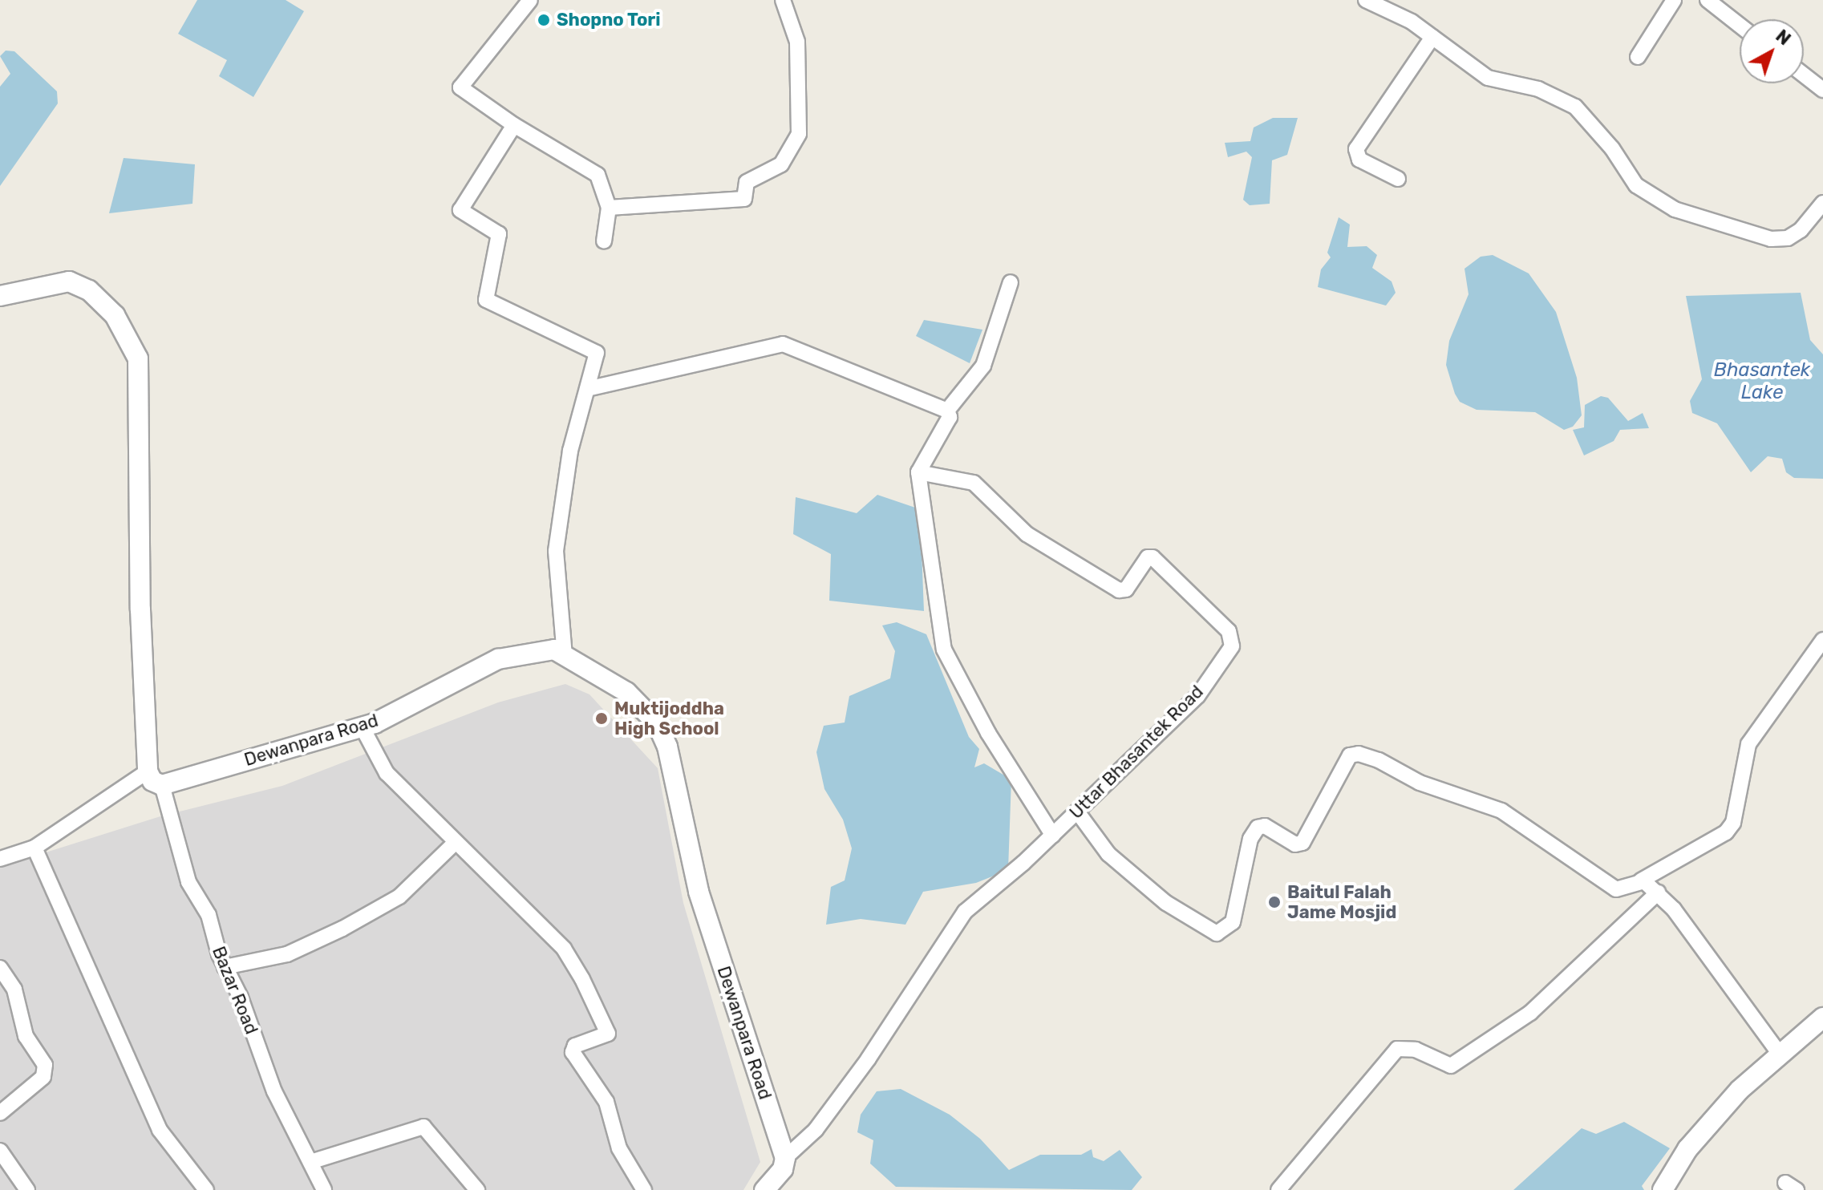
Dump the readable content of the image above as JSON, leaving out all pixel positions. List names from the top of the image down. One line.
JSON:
{"streets":{"street":["Dewanpara Road","Uttar Bhasantek Road","Bazar Road"]},"crossings":[["Dewanpara Road","Uttar Bhasantek Road"],["Dewanpara Road","Bazar Road"]],"water":["Bhasantek Lake"],"places":["Shopno Tori","Muktijoddha High School","Baitul Falah Jame Mosjid"],"north":"top right"}
